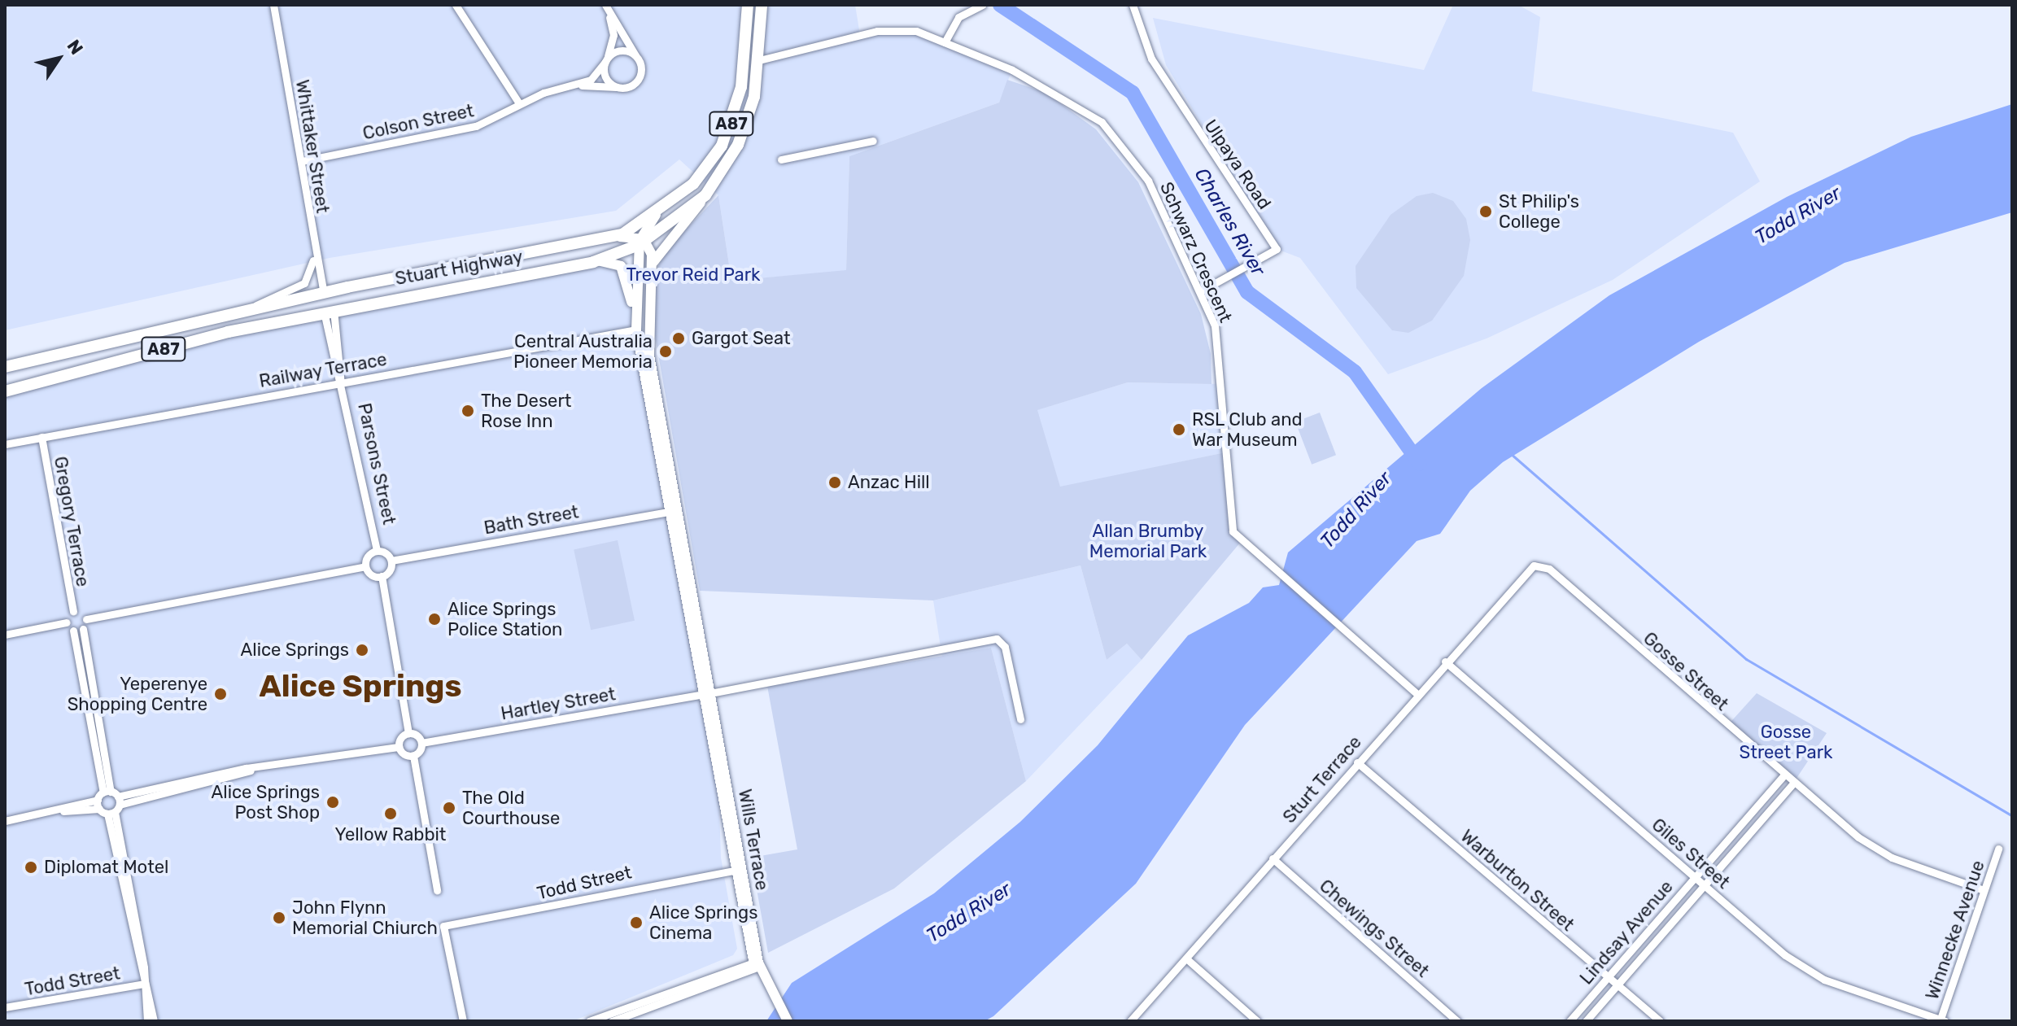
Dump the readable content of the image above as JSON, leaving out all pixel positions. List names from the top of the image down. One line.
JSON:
{"streets":{"highway":["A87","Stuart Highway","Parsons Street"],"main road":["Wills Terrace"],"street":["Colson Street","Whittaker Street","Ulpaya Road","Schwarz Crescent","Railway Terrace","Bath Street","Gregory Terrace","Gosse Street","Hartley Street","Sturt Terrace","Giles Street","Warburton Street","Todd Street","Chewings Street","Winnecke Avenue","Lindsay Avenue"]},"crossings":[["Colson Street","Whittaker Street"],["Whittaker Street","Stuart Highway"],["Whittaker Street","Parsons Street"],["Ulpaya Road","Schwarz Crescent"],["Schwarz Crescent","Stuart Highway"],["Schwarz Crescent","Sturt Terrace"],["Stuart Highway","Parsons Street"],["Stuart Highway","Wills Terrace"],["Railway Terrace","Parsons Street"],["Railway Terrace","Gregory Terrace"],["Railway Terrace","Wills Terrace"],["Bath Street","Wills Terrace"],["Gosse Street","Sturt Terrace"],["Gosse Street","Winnecke Avenue"],["Gosse Street","Lindsay Avenue"],["Hartley Street","Wills Terrace"],["Sturt Terrace","Giles Street"],["Sturt Terrace","Warburton Street"],["Sturt Terrace","Chewings Street"],["Wills Terrace","Todd Street"],["Giles Street","Winnecke Avenue"],["Giles Street","Lindsay Avenue"],["Warburton Street","Lindsay Avenue"]],"districts":["Alice Springs"],"water":["Todd River","Charles River"],"parks":["Trevor Reid Park","Allan Brumby Memorial Park","Gosse Street Park"],"places":["St Philip's College","Gargot Seat","Central Australia Pioneer Memoria","The Desert Rose Inn","RSL Club and War Museum","Anzac Hill","Alice Springs Police Station","Alice Springs","Yeperenye Shopping Centre","Alice Springs Post Shop","The Old Courthouse","Yellow Rabbit","Diplomat Motel","John Flynn Memorial Chiurch","Alice Springs Cinema"],"north":"top right"}
